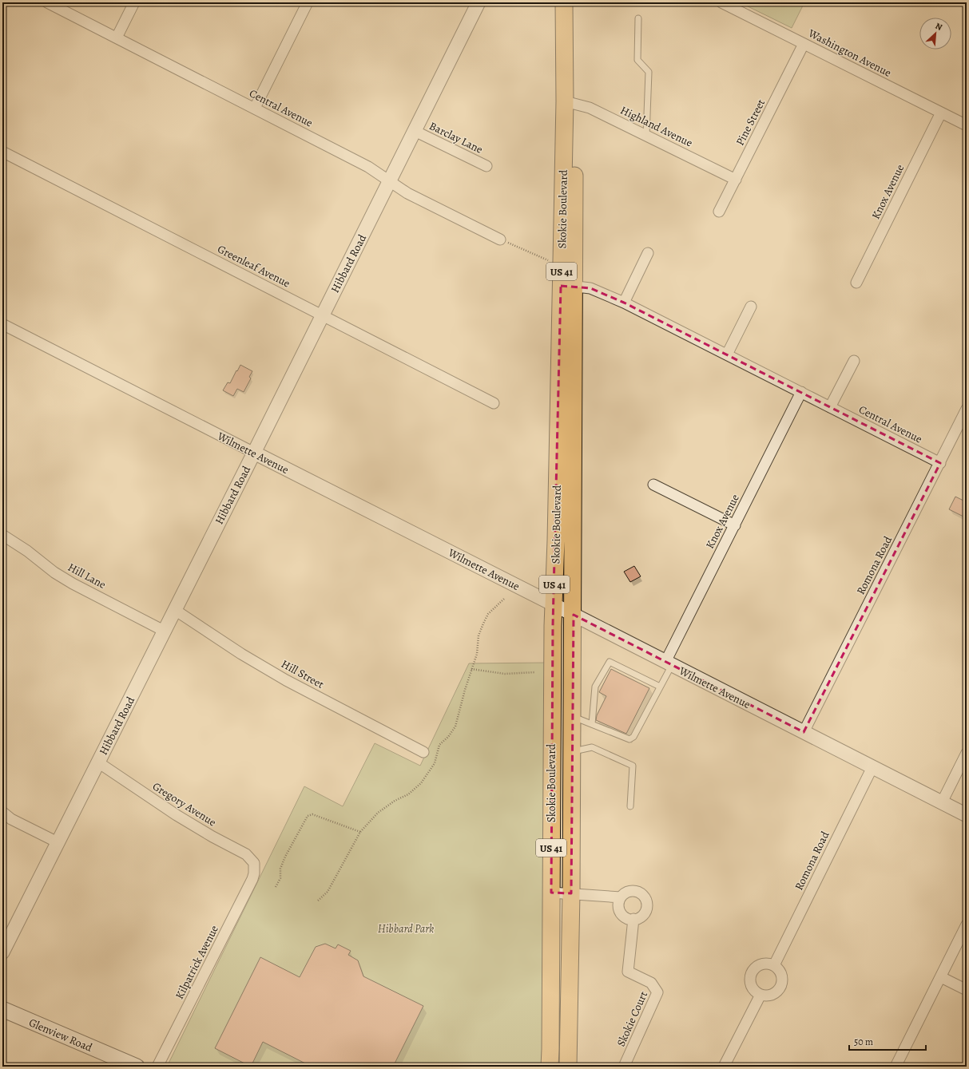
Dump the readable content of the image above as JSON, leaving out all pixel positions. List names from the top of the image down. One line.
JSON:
{"streets":{"main road":["Skokie Boulevard","US 41","Glenview Road"],"street":["Washington Avenue","Central Avenue","Pine Street","Highland Avenue","Barclay Lane","Knox Avenue","Hibbard Road","Greenleaf Avenue","Wilmette Avenue","Romona Road","Hill Lane","Hill Street","Gregory Avenue","Kilpatrick Avenue","Skokie Court"]},"crossings":[["Washington Avenue","Pine Street"],["Washington Avenue","Knox Avenue"],["Central Avenue","Knox Avenue"],["Central Avenue","Skokie Boulevard"],["Central Avenue","Hibbard Road"],["Central Avenue","Romona Road"],["Pine Street","Highland Avenue"],["Highland Avenue","Skokie Boulevard"],["Barclay Lane","Hibbard Road"],["Knox Avenue","Wilmette Avenue"],["Skokie Boulevard","Wilmette Avenue"],["Hibbard Road","Greenleaf Avenue"],["Hibbard Road","Wilmette Avenue"],["Hibbard Road","Hill Lane"],["Hibbard Road","Hill Street"],["Hibbard Road","Gregory Avenue"],["Wilmette Avenue","Romona Road"],["Gregory Avenue","Kilpatrick Avenue"]],"parks":["Hibbard Park"],"scale_bar":"50 m","north":"top right"}
